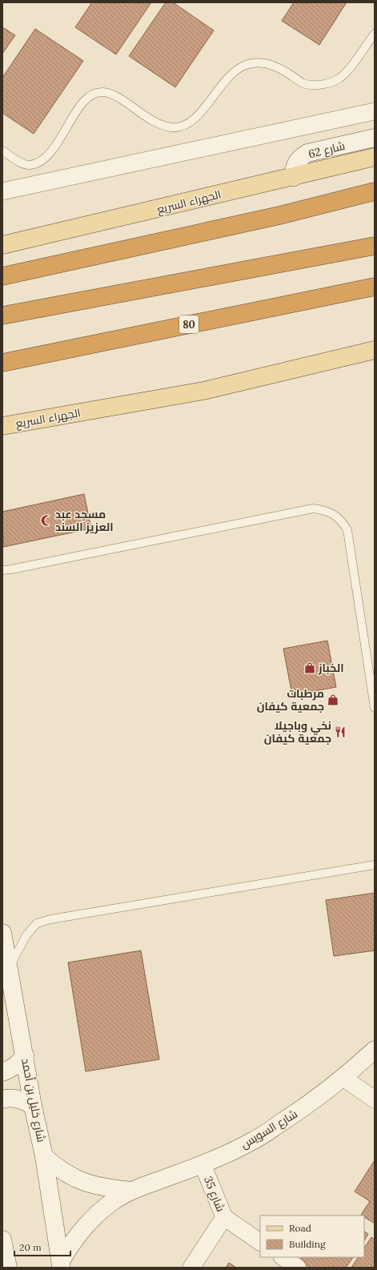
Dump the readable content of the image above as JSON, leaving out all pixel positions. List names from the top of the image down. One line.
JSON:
{"streets":{"highway":["80"],"main road":["الجهراء السريع"],"street":["شارع 62","شارع خليل بن أحمد","شارع السويس","شارع 35"]},"crossings":[["شارع 62","الجهراء السريع"],["شارع خليل بن أحمد","شارع السويس"],["شارع السويس","شارع 35"]],"places":{"mosque":["مسجد عبد العزيز السند"],"shop":["الخباز","مرطبات جمعية كيفان"],"restaurant":["نخي وباجيلا جمعية كيفان"]},"legend":["Road","Building"],"scale_bar":"20 m"}
